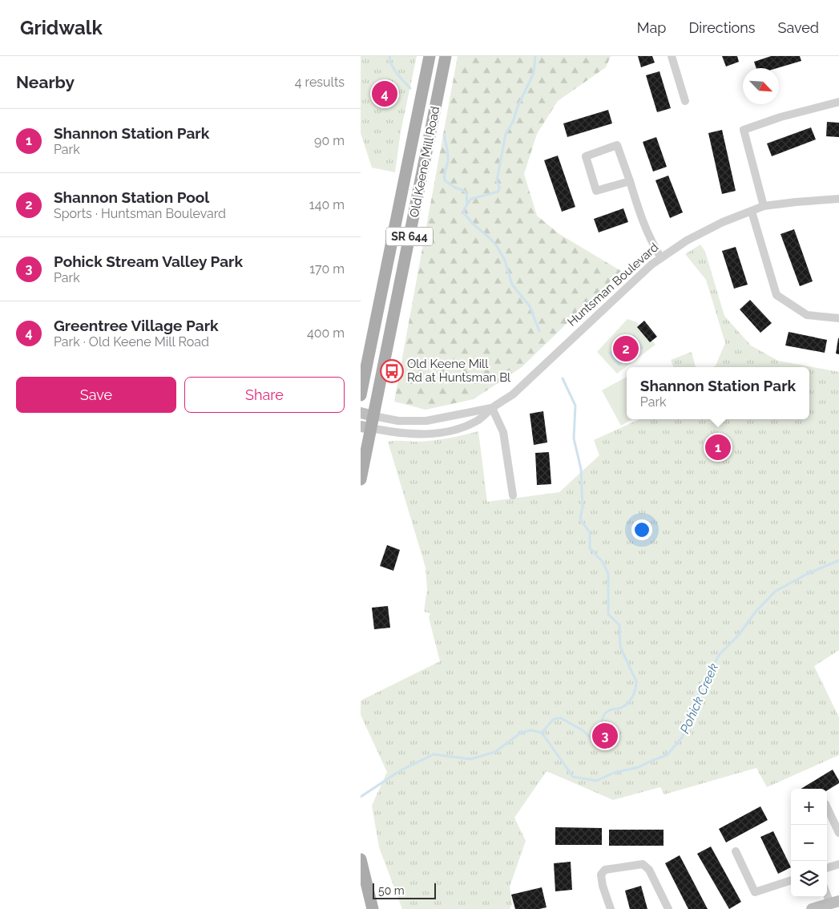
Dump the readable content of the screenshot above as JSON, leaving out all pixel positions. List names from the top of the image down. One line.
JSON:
{"streets":{"main road":["Old Keene Mill Road","SR 644"],"street":["Huntsman Boulevard"]},"crossings":[["Old Keene Mill Road","Huntsman Boulevard"]],"water":["Pohick Creek"],"places":{"bus stop":["Old Keene Mill Rd at Huntsman Bl"]},"scale_bar":"50 m","north":"bottom right","page":{"header":"Gridwalk","nav":["Map","Directions","Saved"],"heading":["Nearby","4 results"],"pins":["4","2","1","3"],"list":[{"mark":"1","name":"Shannon Station Park","note":"Park","value":"90 m"},{"mark":"2","name":"Shannon Station Pool","note":"Sports · Huntsman Boulevard","value":"140 m"},{"mark":"3","name":"Pohick Stream Valley Park","note":"Park","value":"170 m"},{"mark":"4","name":"Greentree Village Park","note":"Park · Old Keene Mill Road","value":"400 m"}],"buttons":["Save","Share"],"popup":["Shannon Station Park","Park"],"map_buttons":["+","−"],"scale":"50 m"}}
